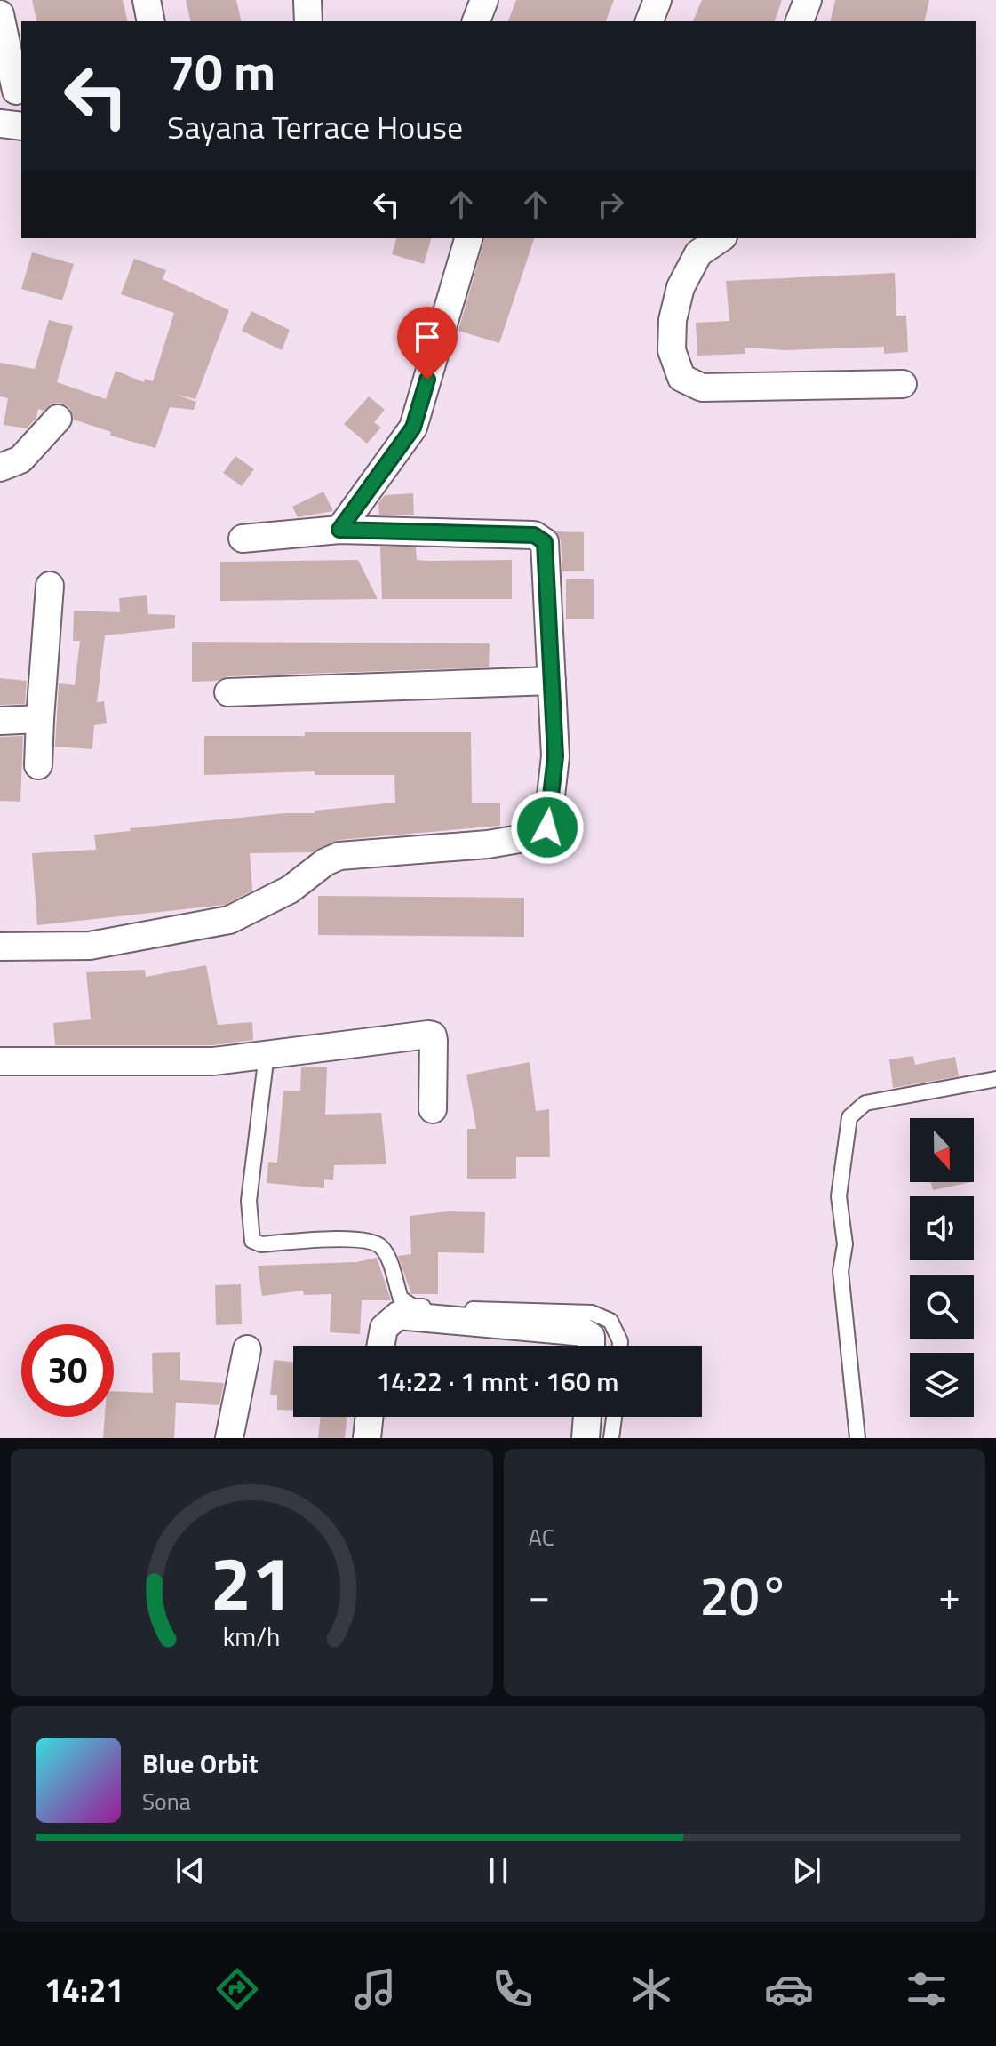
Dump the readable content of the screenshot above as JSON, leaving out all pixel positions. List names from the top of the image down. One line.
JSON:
{"north":"bottom","page":{"turn":["70 m","Sayana Terrace House"],"limit":"30","trip":"14:22 · 1 mnt · 160 m","tile":"AC","heat":["−","20°","+"],"song":["Blue Orbit","Sona"],"tabs":"14:21","gauge":["21","km/h"]}}
